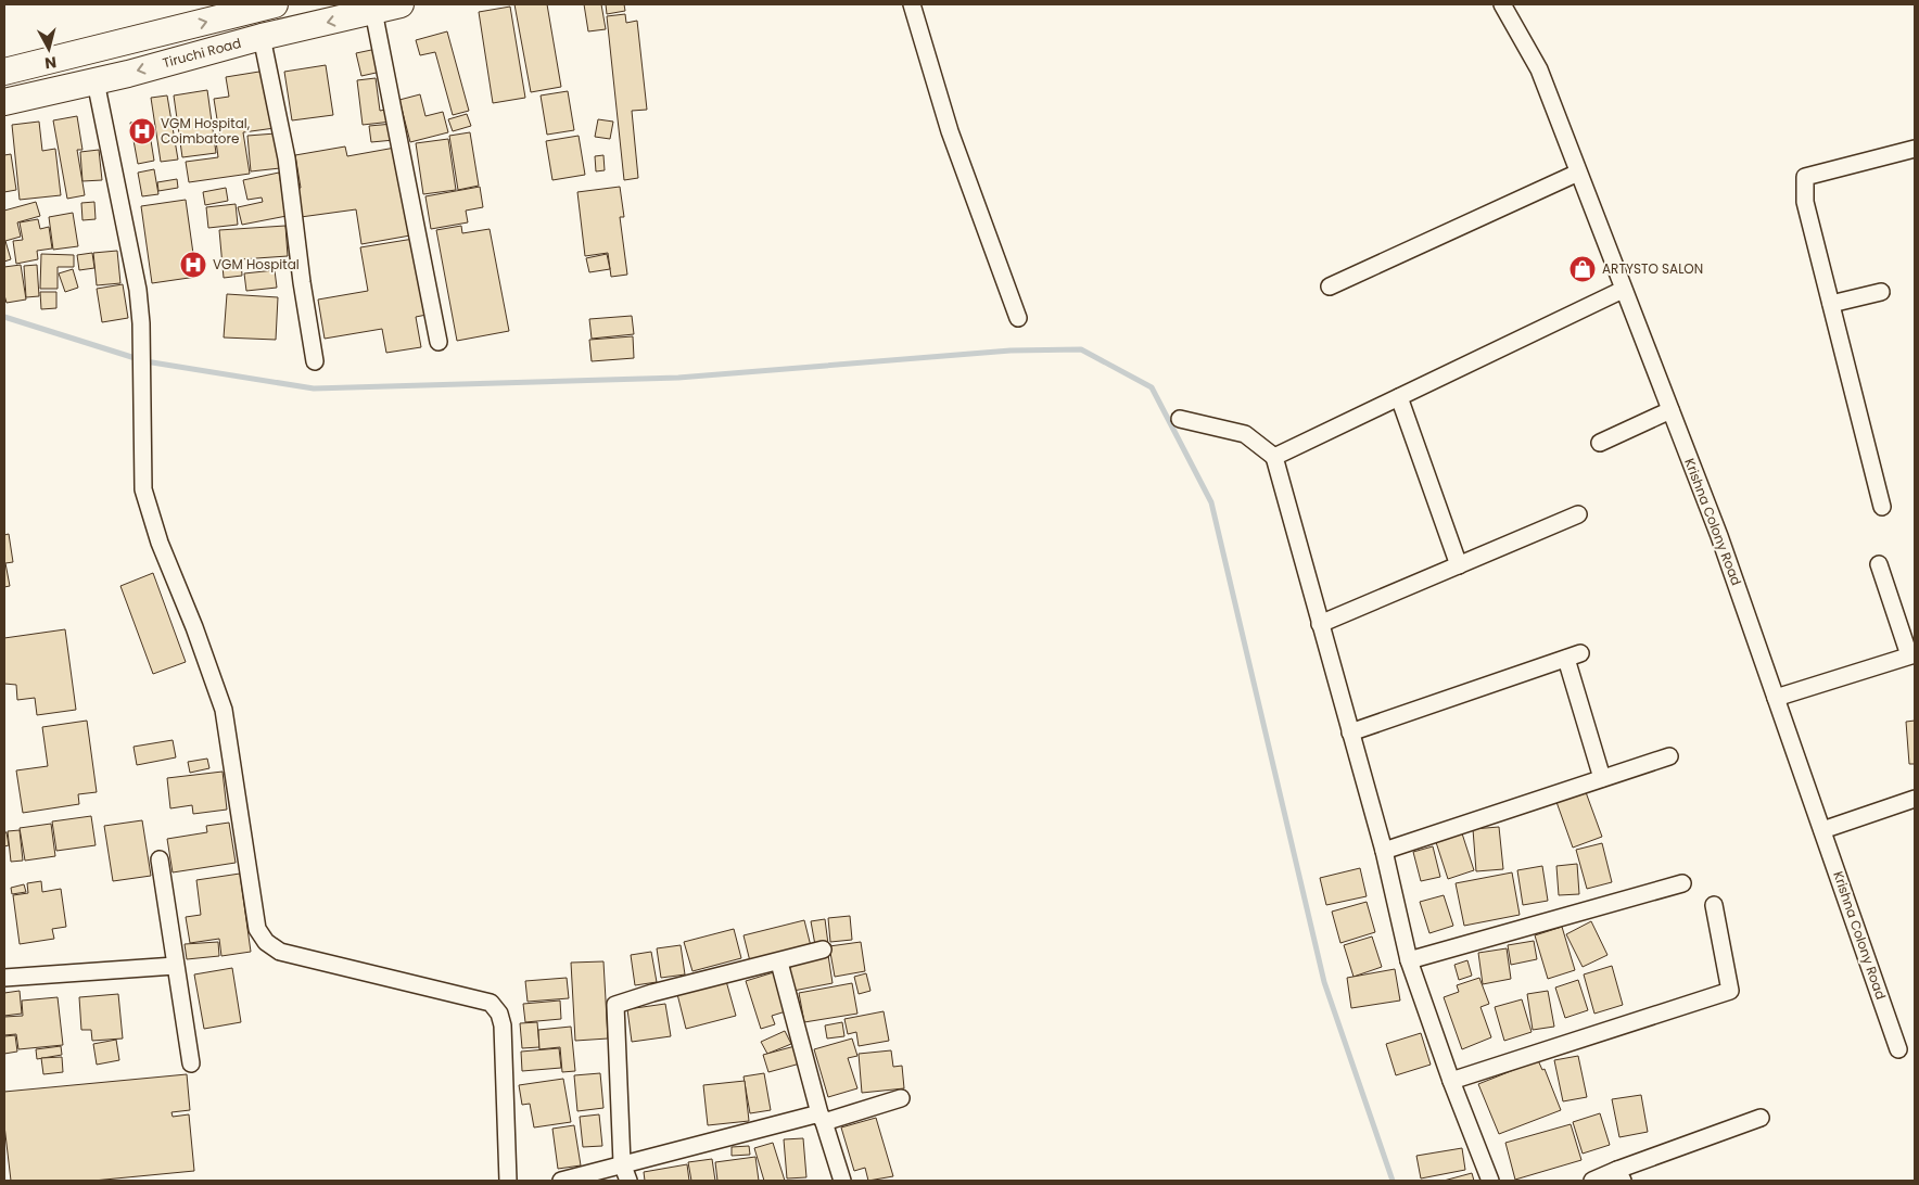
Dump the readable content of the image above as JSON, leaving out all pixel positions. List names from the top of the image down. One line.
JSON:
{"streets":{"highway":["Tiruchi Road"],"street":["Krishna Colony Road"]},"places":{"hospital":["VGM Hospital, Coimbatore","VGM Hospital"],"shop":["ARTYSTO SALON"]},"north":"bottom"}
